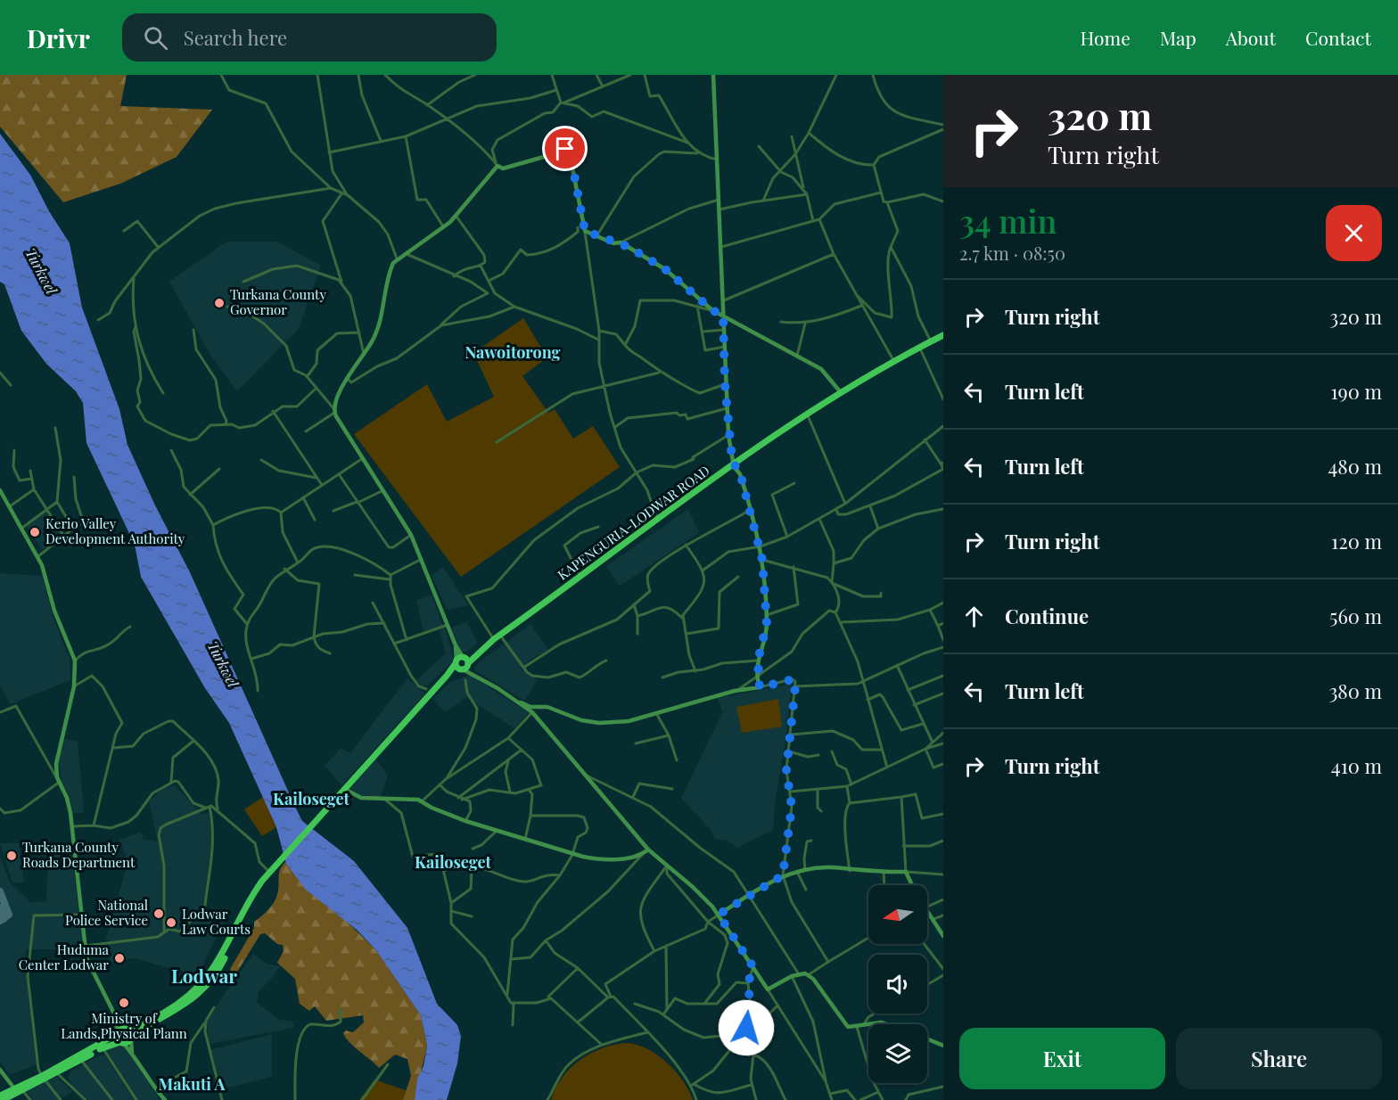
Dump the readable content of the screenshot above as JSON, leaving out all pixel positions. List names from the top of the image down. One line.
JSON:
{"streets":{"highway":["KAPENGURIA-LODWAR ROAD"]},"districts":["Nawoitorong","Kailoseget","Kailoseget","Lodwar","Makuti A"],"water":["Turkwel"],"places":["Turkana County Governor","Kerio Valley Development Authority","Turkana County Roads Department","National Police Service","Lodwar Law Courts","Huduma Center Lodwar","Ministry of Lands,Physical Plann"],"north":"left","page":{"header":"Drivr","search":"Search here","nav":["Home","Map","About","Contact"],"turn":["320 m","Turn right"],"heading":["34 min","2.7 km · 08:50"],"list":[{"name":"Turn right","value":"320 m"},{"name":"Turn left","value":"190 m"},{"name":"Turn left","value":"480 m"},{"name":"Turn right","value":"120 m"},{"name":"Continue","value":"560 m"},{"name":"Turn left","value":"380 m"},{"name":"Turn right","value":"410 m"}],"buttons":["Exit","Share"]}}
